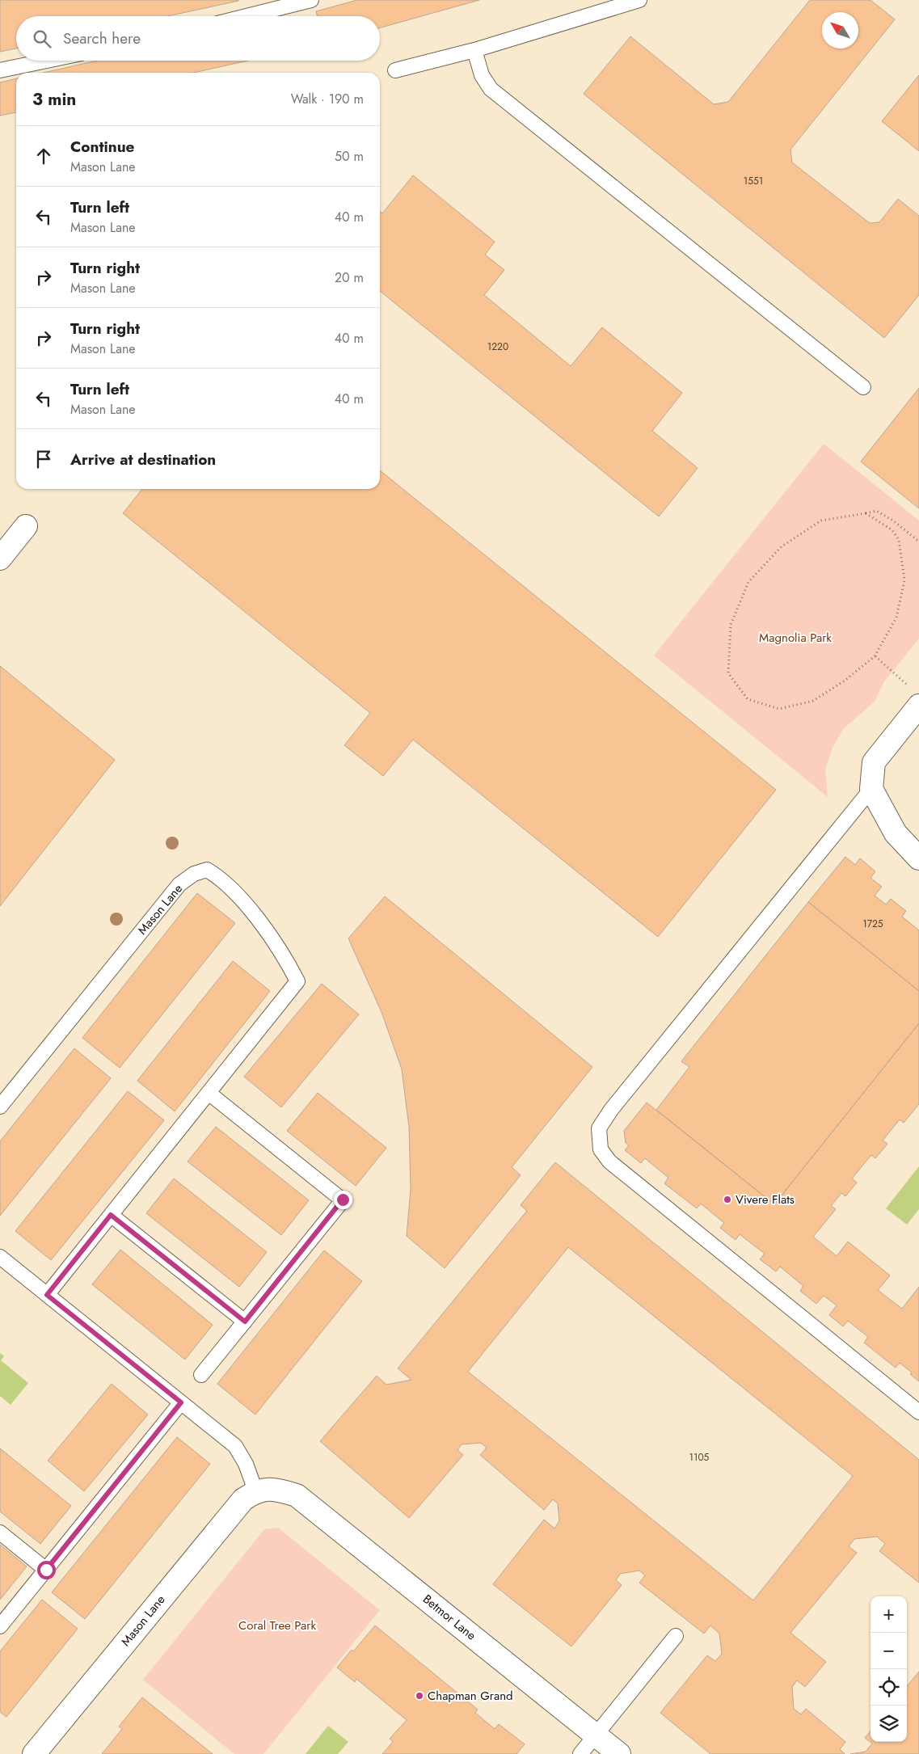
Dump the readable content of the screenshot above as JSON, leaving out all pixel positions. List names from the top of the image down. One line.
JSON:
{"streets":{"street":["Mason Lane","Betmor Lane"]},"crossings":[["Mason Lane","Betmor Lane"]],"parks":["Magnolia Park","Coral Tree Park"],"places":["Vivere Flats","Chapman Grand"],"house_numbers":["1551","1220","1725","1105"],"north":"top left","page":{"search":"Search here","heading":["3 min","Walk · 190 m"],"list":[["Continue","Mason Lane","50 m"],["Turn left","Mason Lane","40 m"],["Turn right","Mason Lane","20 m"],["Turn right","Mason Lane","40 m"],["Turn left","Mason Lane","40 m"],"Arrive at destination"],"map_buttons":["+","−"]}}
